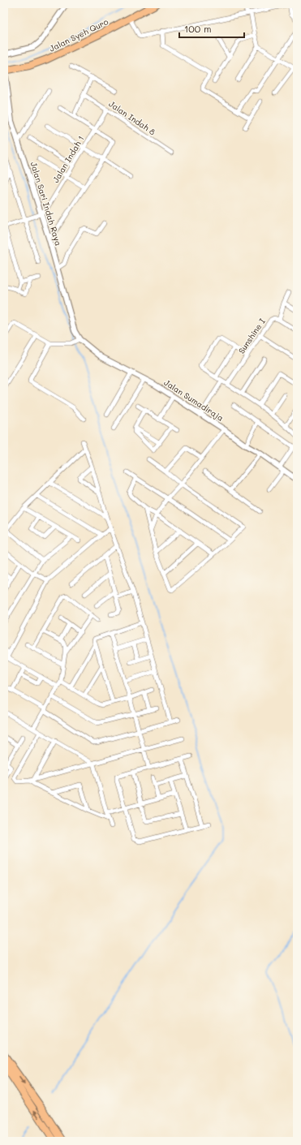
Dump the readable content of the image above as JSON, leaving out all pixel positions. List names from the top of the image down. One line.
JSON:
{"streets":{"main road":["Jalan Syeh Quro"],"street":["Jalan Indah 8","Jalan Indah 1","Jalan Sari Indah Raya","Sunshine I","Jalan Sumadiraja"]},"crossings":[["Jalan Syeh Quro","Jalan Sari Indah Raya"],["Jalan Indah 8","Jalan Indah 1"],["Jalan Indah 1","Jalan Sari Indah Raya"],["Jalan Sari Indah Raya","Jalan Sumadiraja"]],"scale_bar":"100 m"}
